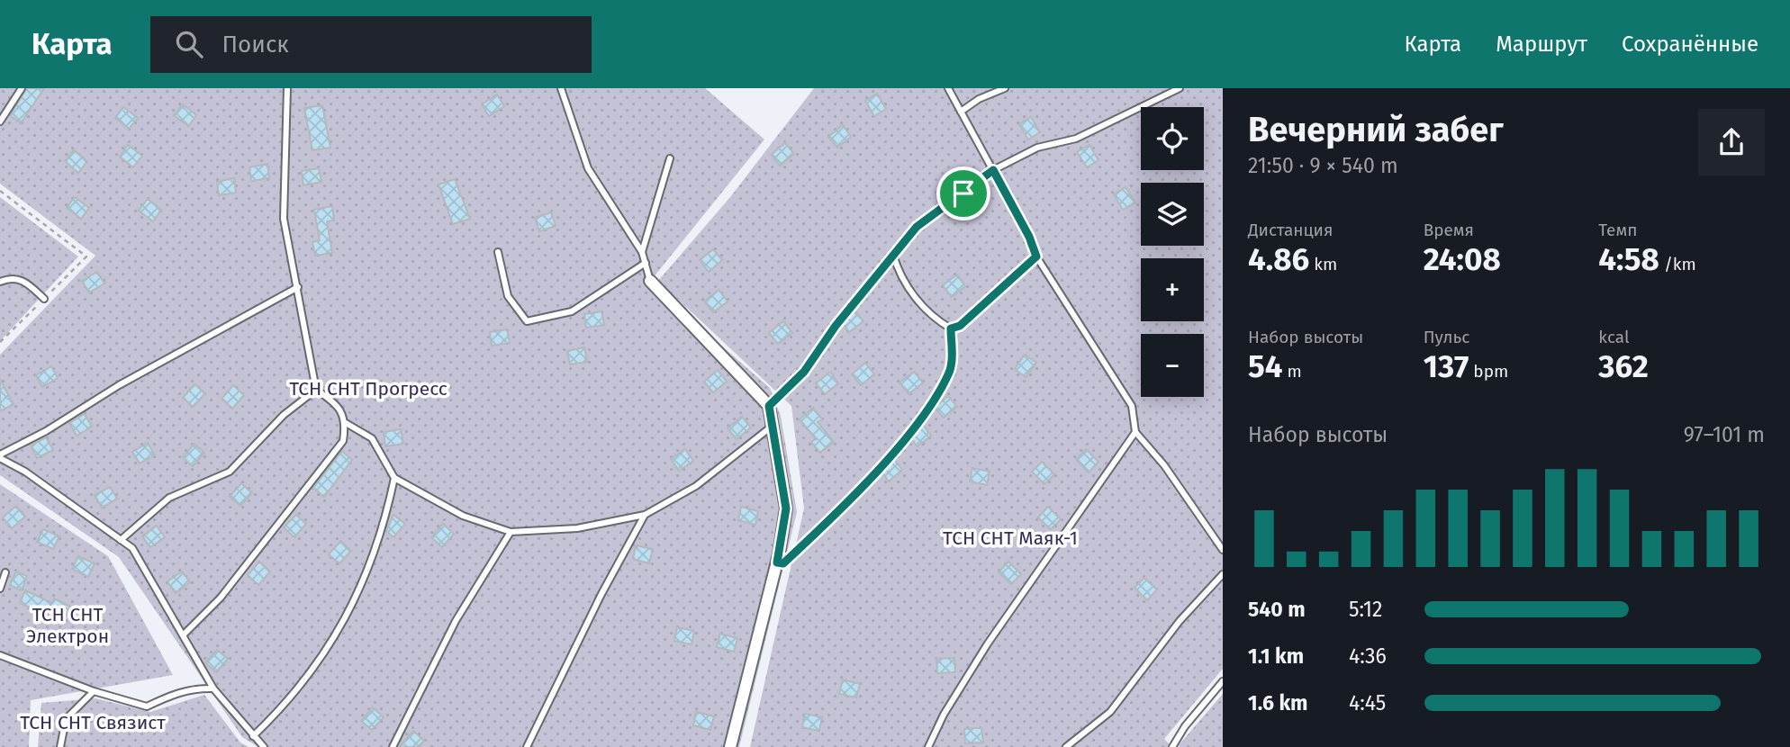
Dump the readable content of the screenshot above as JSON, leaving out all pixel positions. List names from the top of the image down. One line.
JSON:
{"parks":["ТСН СНТ Прогресс","ТСН СНТ Маяк-1","ТСН СНТ Электрон","ТСН СНТ Связист"],"page":{"header":"Карта","search":"Поиск","nav":["Карта","Маршрут","Сохранённые"],"heading":["Вечерний забег","21:50 · 9 × 540 m"],"map_buttons":["+","−"],"stats":[["Дистанция","4.86 km"],["Время","24:08"],["Темп","4:58 /km"],["Набор высоты","54 m"],["Пульс","137 bpm"],["kcal","362"]],"chart":["Набор высоты","97–101 m"],"list":[{"name":"540 m","note":"5:12"},{"name":"1.1 km","note":"4:36"},{"name":"1.6 km","note":"4:45"}]}}
